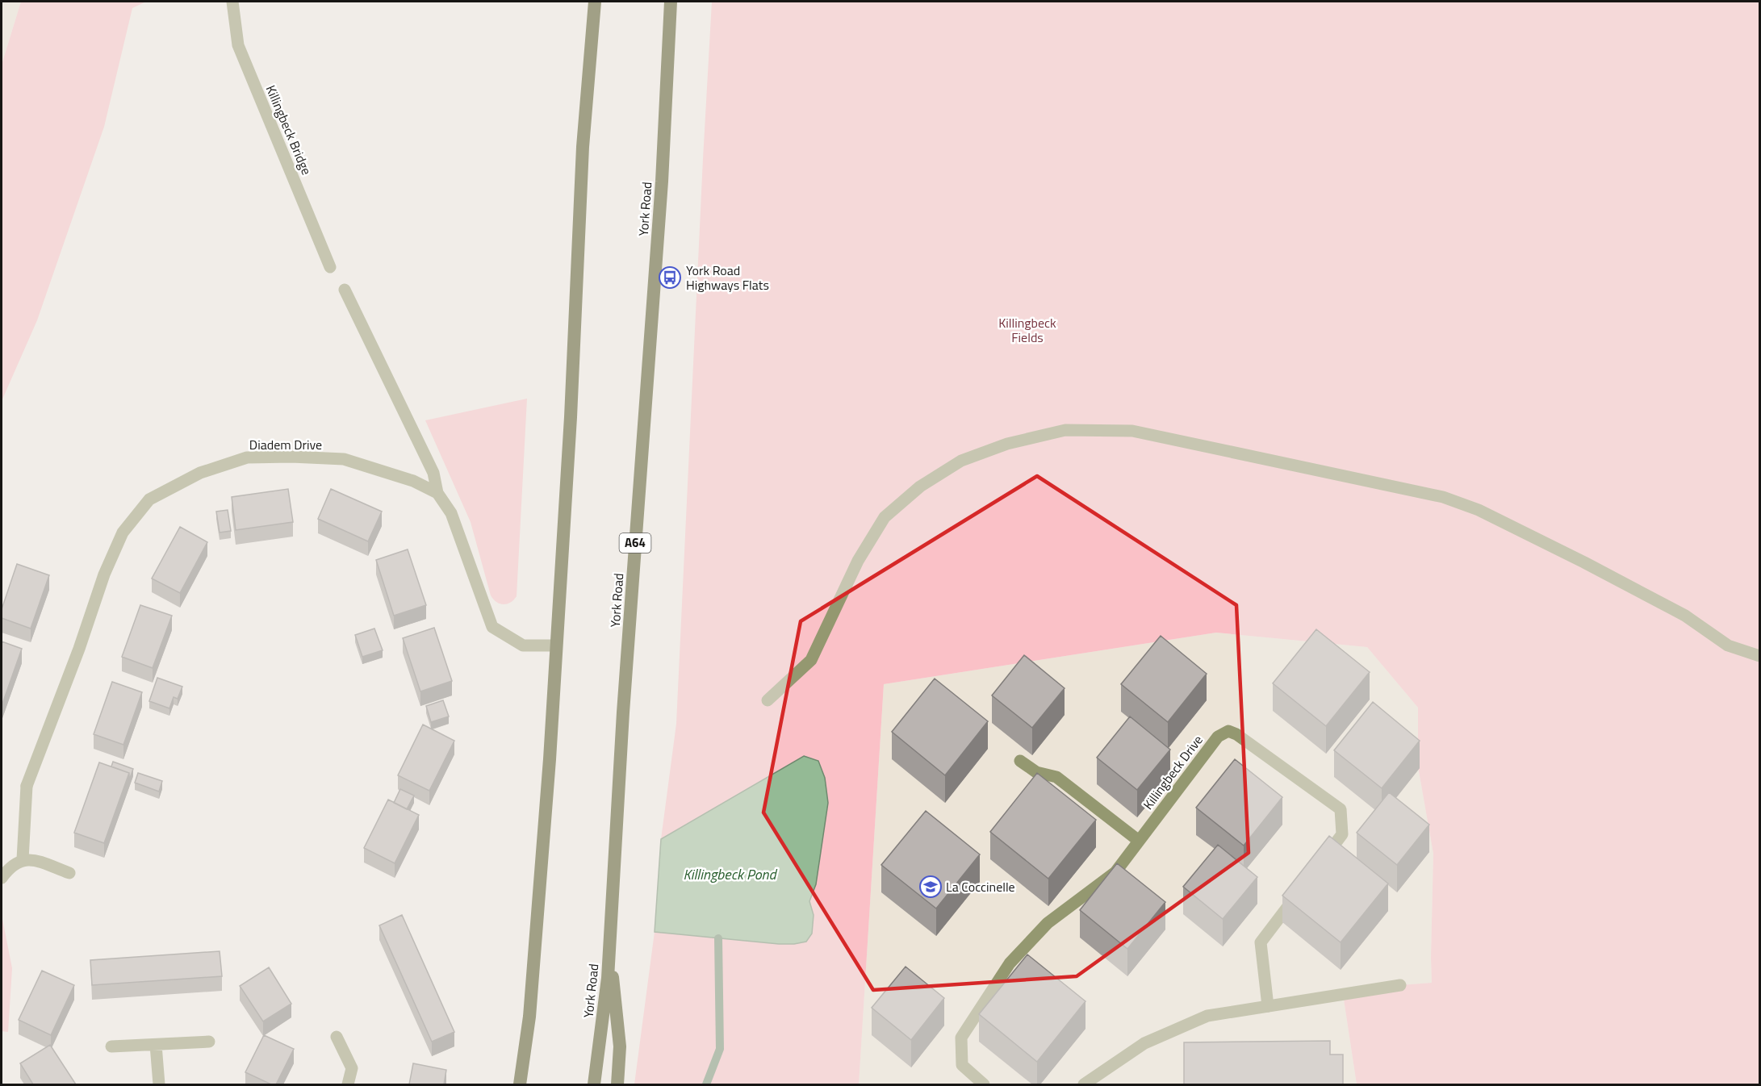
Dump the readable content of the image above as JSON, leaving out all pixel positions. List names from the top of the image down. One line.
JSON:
{"streets":{"highway":["York Road","A64"],"street":["Killingbeck Bridge","Diadem Drive","Killingbeck Drive"]},"water":["Killingbeck Pond"],"parks":["Killingbeck Fields"],"places":{"bus stop":["York Road Highways Flats"],"school or university":["La Coccinelle"]}}
